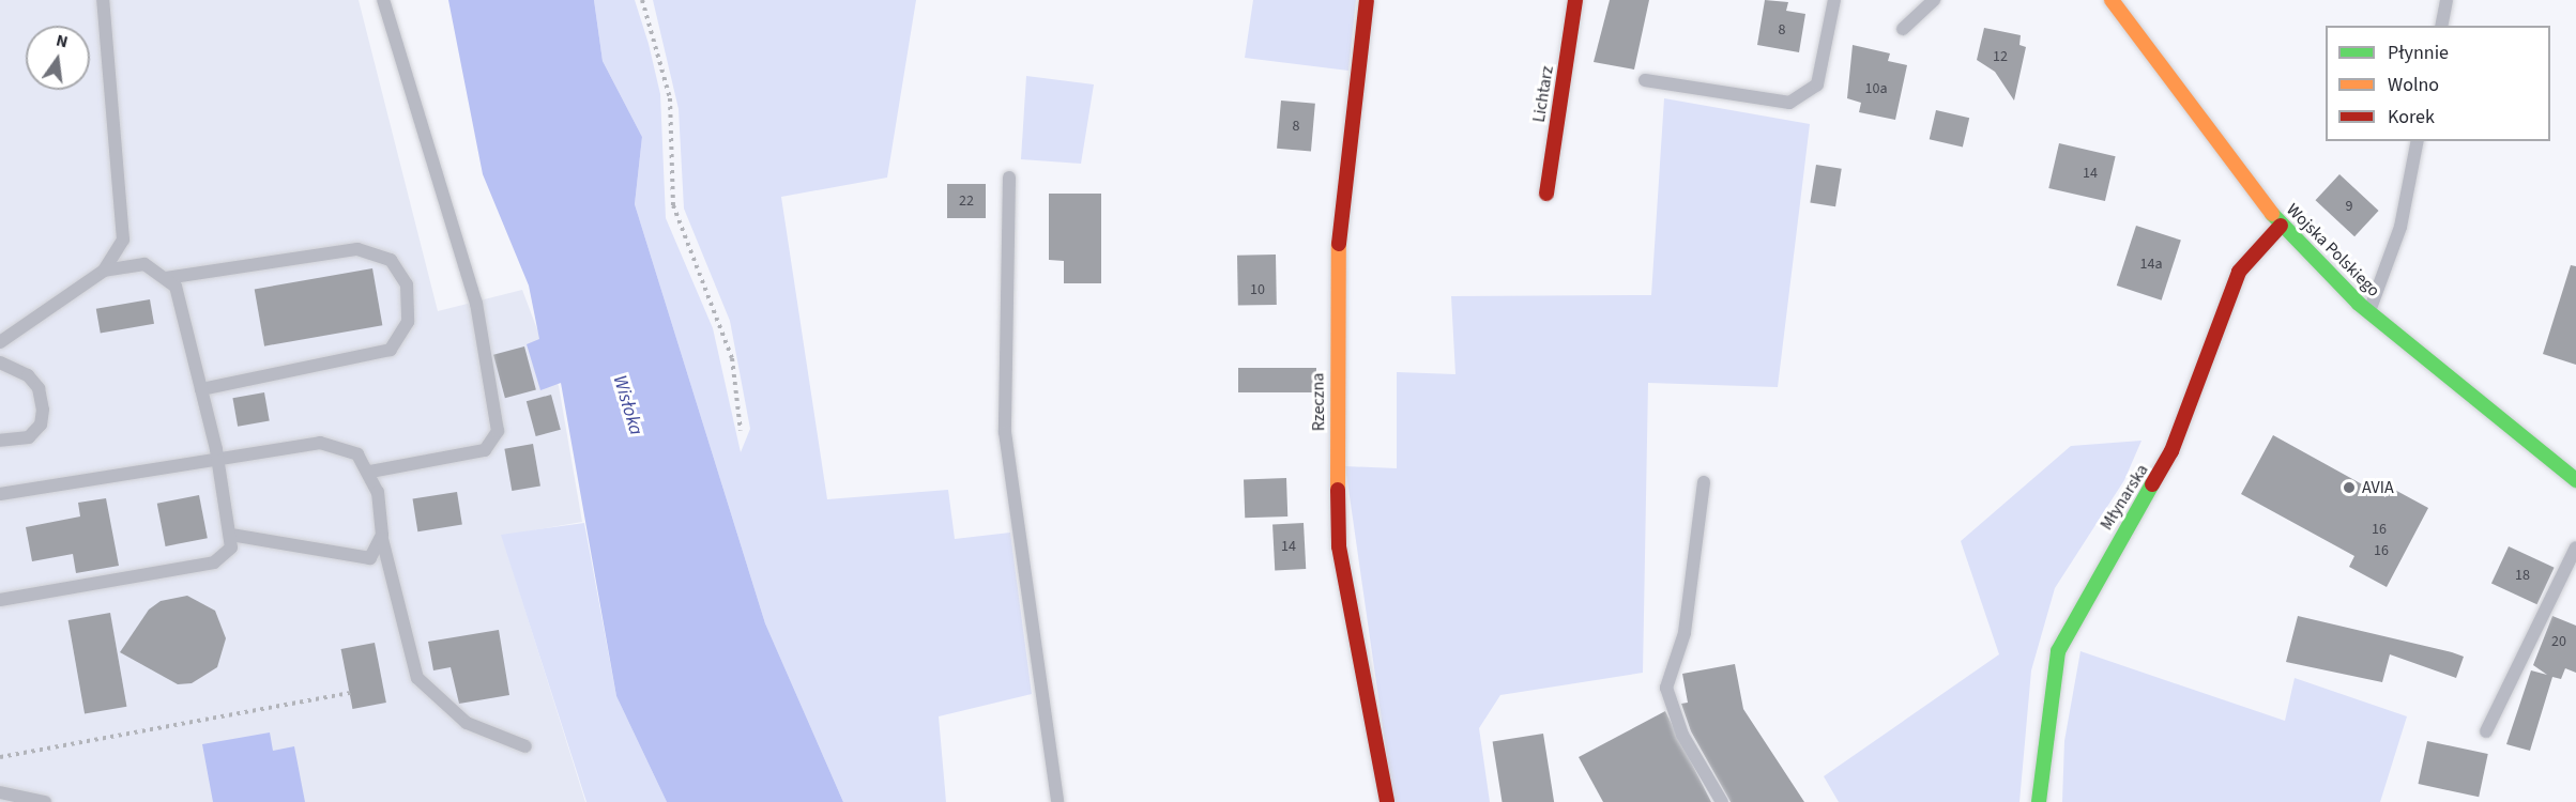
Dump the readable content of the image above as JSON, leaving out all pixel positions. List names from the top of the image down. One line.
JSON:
{"streets":{"street":["Lichtarz","Wojska Polskiego","Rzeczna","Młynarska"]},"crossings":[["Wojska Polskiego","Młynarska"]],"water":["Wisłoka"],"places":["AVIA"],"house_numbers":["8","12","10a","8","14","22","9","14a","10","16","14","16","18","20"],"legend":["Płynnie","Wolno","Korek"],"north":"top"}
